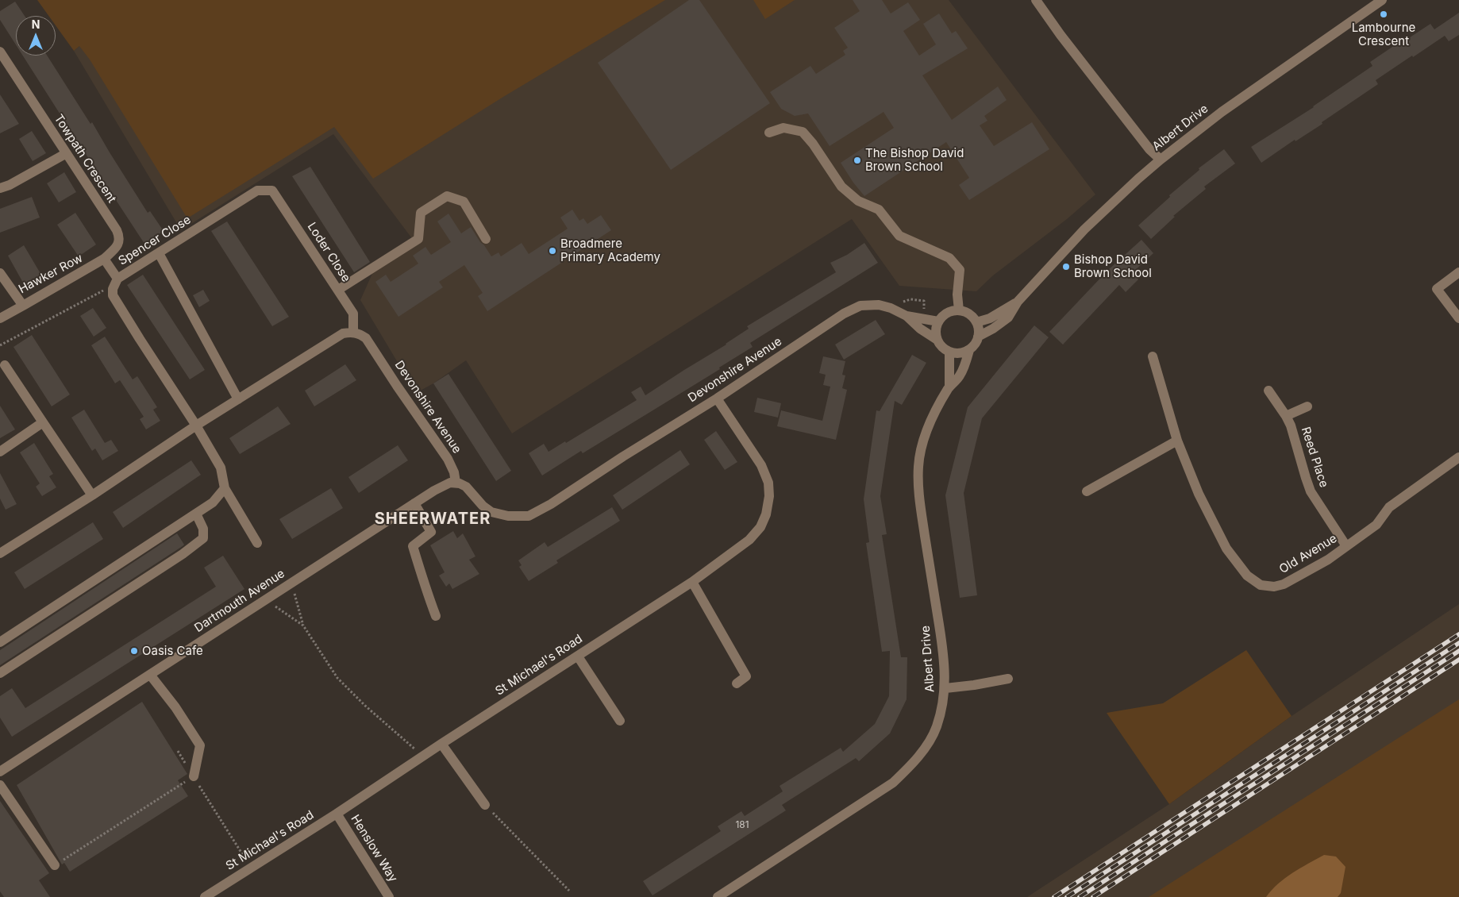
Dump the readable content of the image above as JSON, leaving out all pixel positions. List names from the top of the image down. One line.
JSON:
{"streets":{"street":["Albert Drive","Towpath Crescent","Spencer Close","Loder Close","Hawker Row","Devonshire Avenue","Reed Place","Old Avenue","Dartmouth Avenue","St Michael's Road","Henslow Way"]},"crossings":[["Albert Drive","Devonshire Avenue"],["Towpath Crescent","Hawker Row"],["Spencer Close","Loder Close"],["Loder Close","Devonshire Avenue"],["Devonshire Avenue","Dartmouth Avenue"],["Devonshire Avenue","St Michael's Road"],["Reed Place","Old Avenue"],["St Michael's Road","Henslow Way"]],"districts":["SHEERWATER"],"places":["Lambourne Crescent","The Bishop David Brown School","Broadmere Primary Academy","Bishop David Brown School","Oasis Cafe"],"house_numbers":["181"],"north":"top"}
